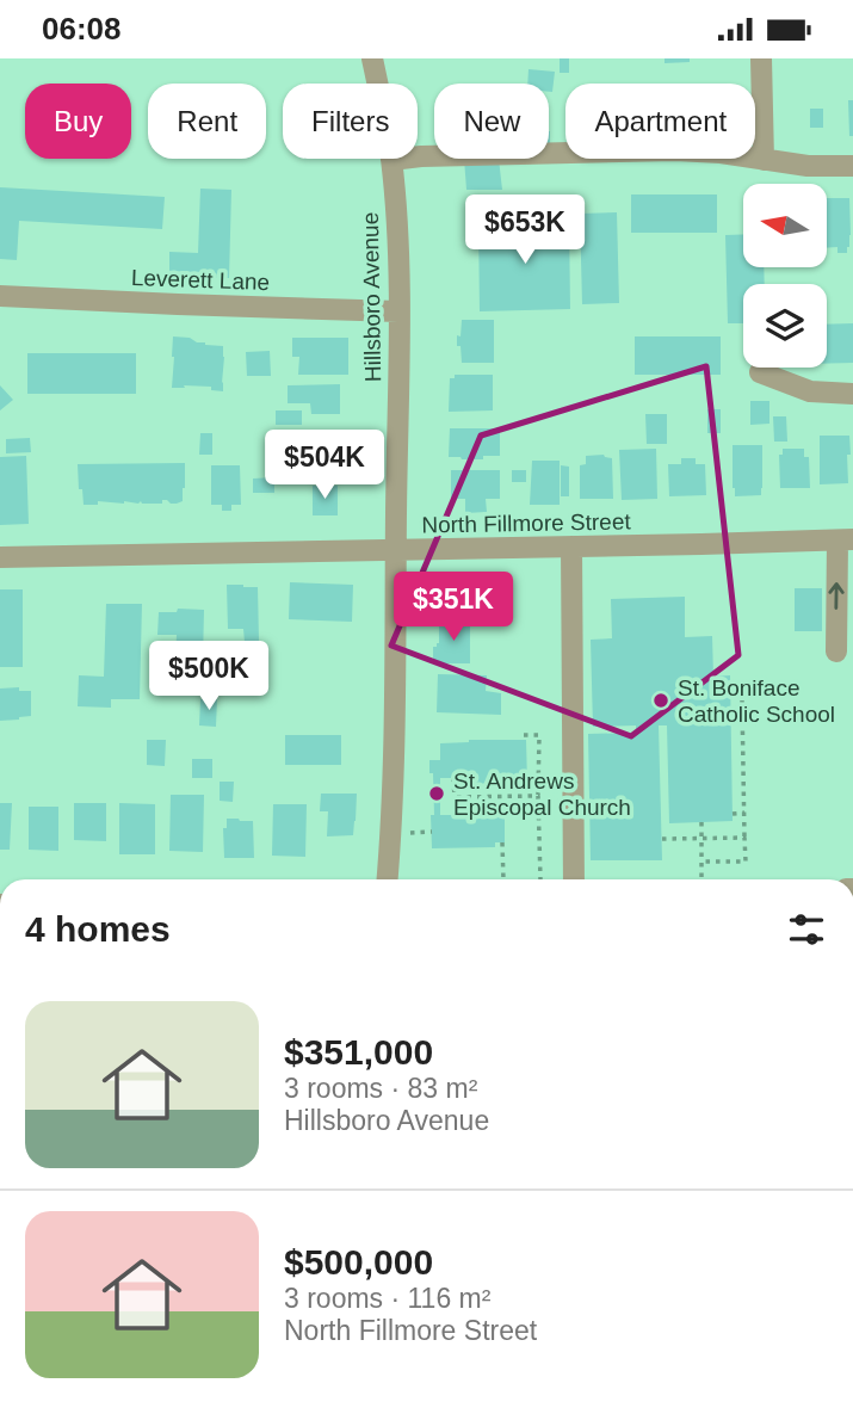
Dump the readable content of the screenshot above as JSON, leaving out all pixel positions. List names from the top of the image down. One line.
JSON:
{"streets":{"street":["Leverett Lane","Hillsboro Avenue","North Fillmore Street"]},"crossings":[["Leverett Lane","Hillsboro Avenue"],["Hillsboro Avenue","North Fillmore Street"]],"places":["St. Boniface Catholic School","St. Andrews Episcopal Church"],"north":"left","page":{"status":"06:08","chip":["Buy","Rent","Filters","New","Apartment"],"price":["$653K","$504K","$351K","$500K"],"heading":"4 homes","list":[{"name":"$351,000","note":"3 rooms · 83 m² · Hillsboro Avenue"},{"name":"$500,000","note":"3 rooms · 116 m² · North Fillmore Street"}]}}
